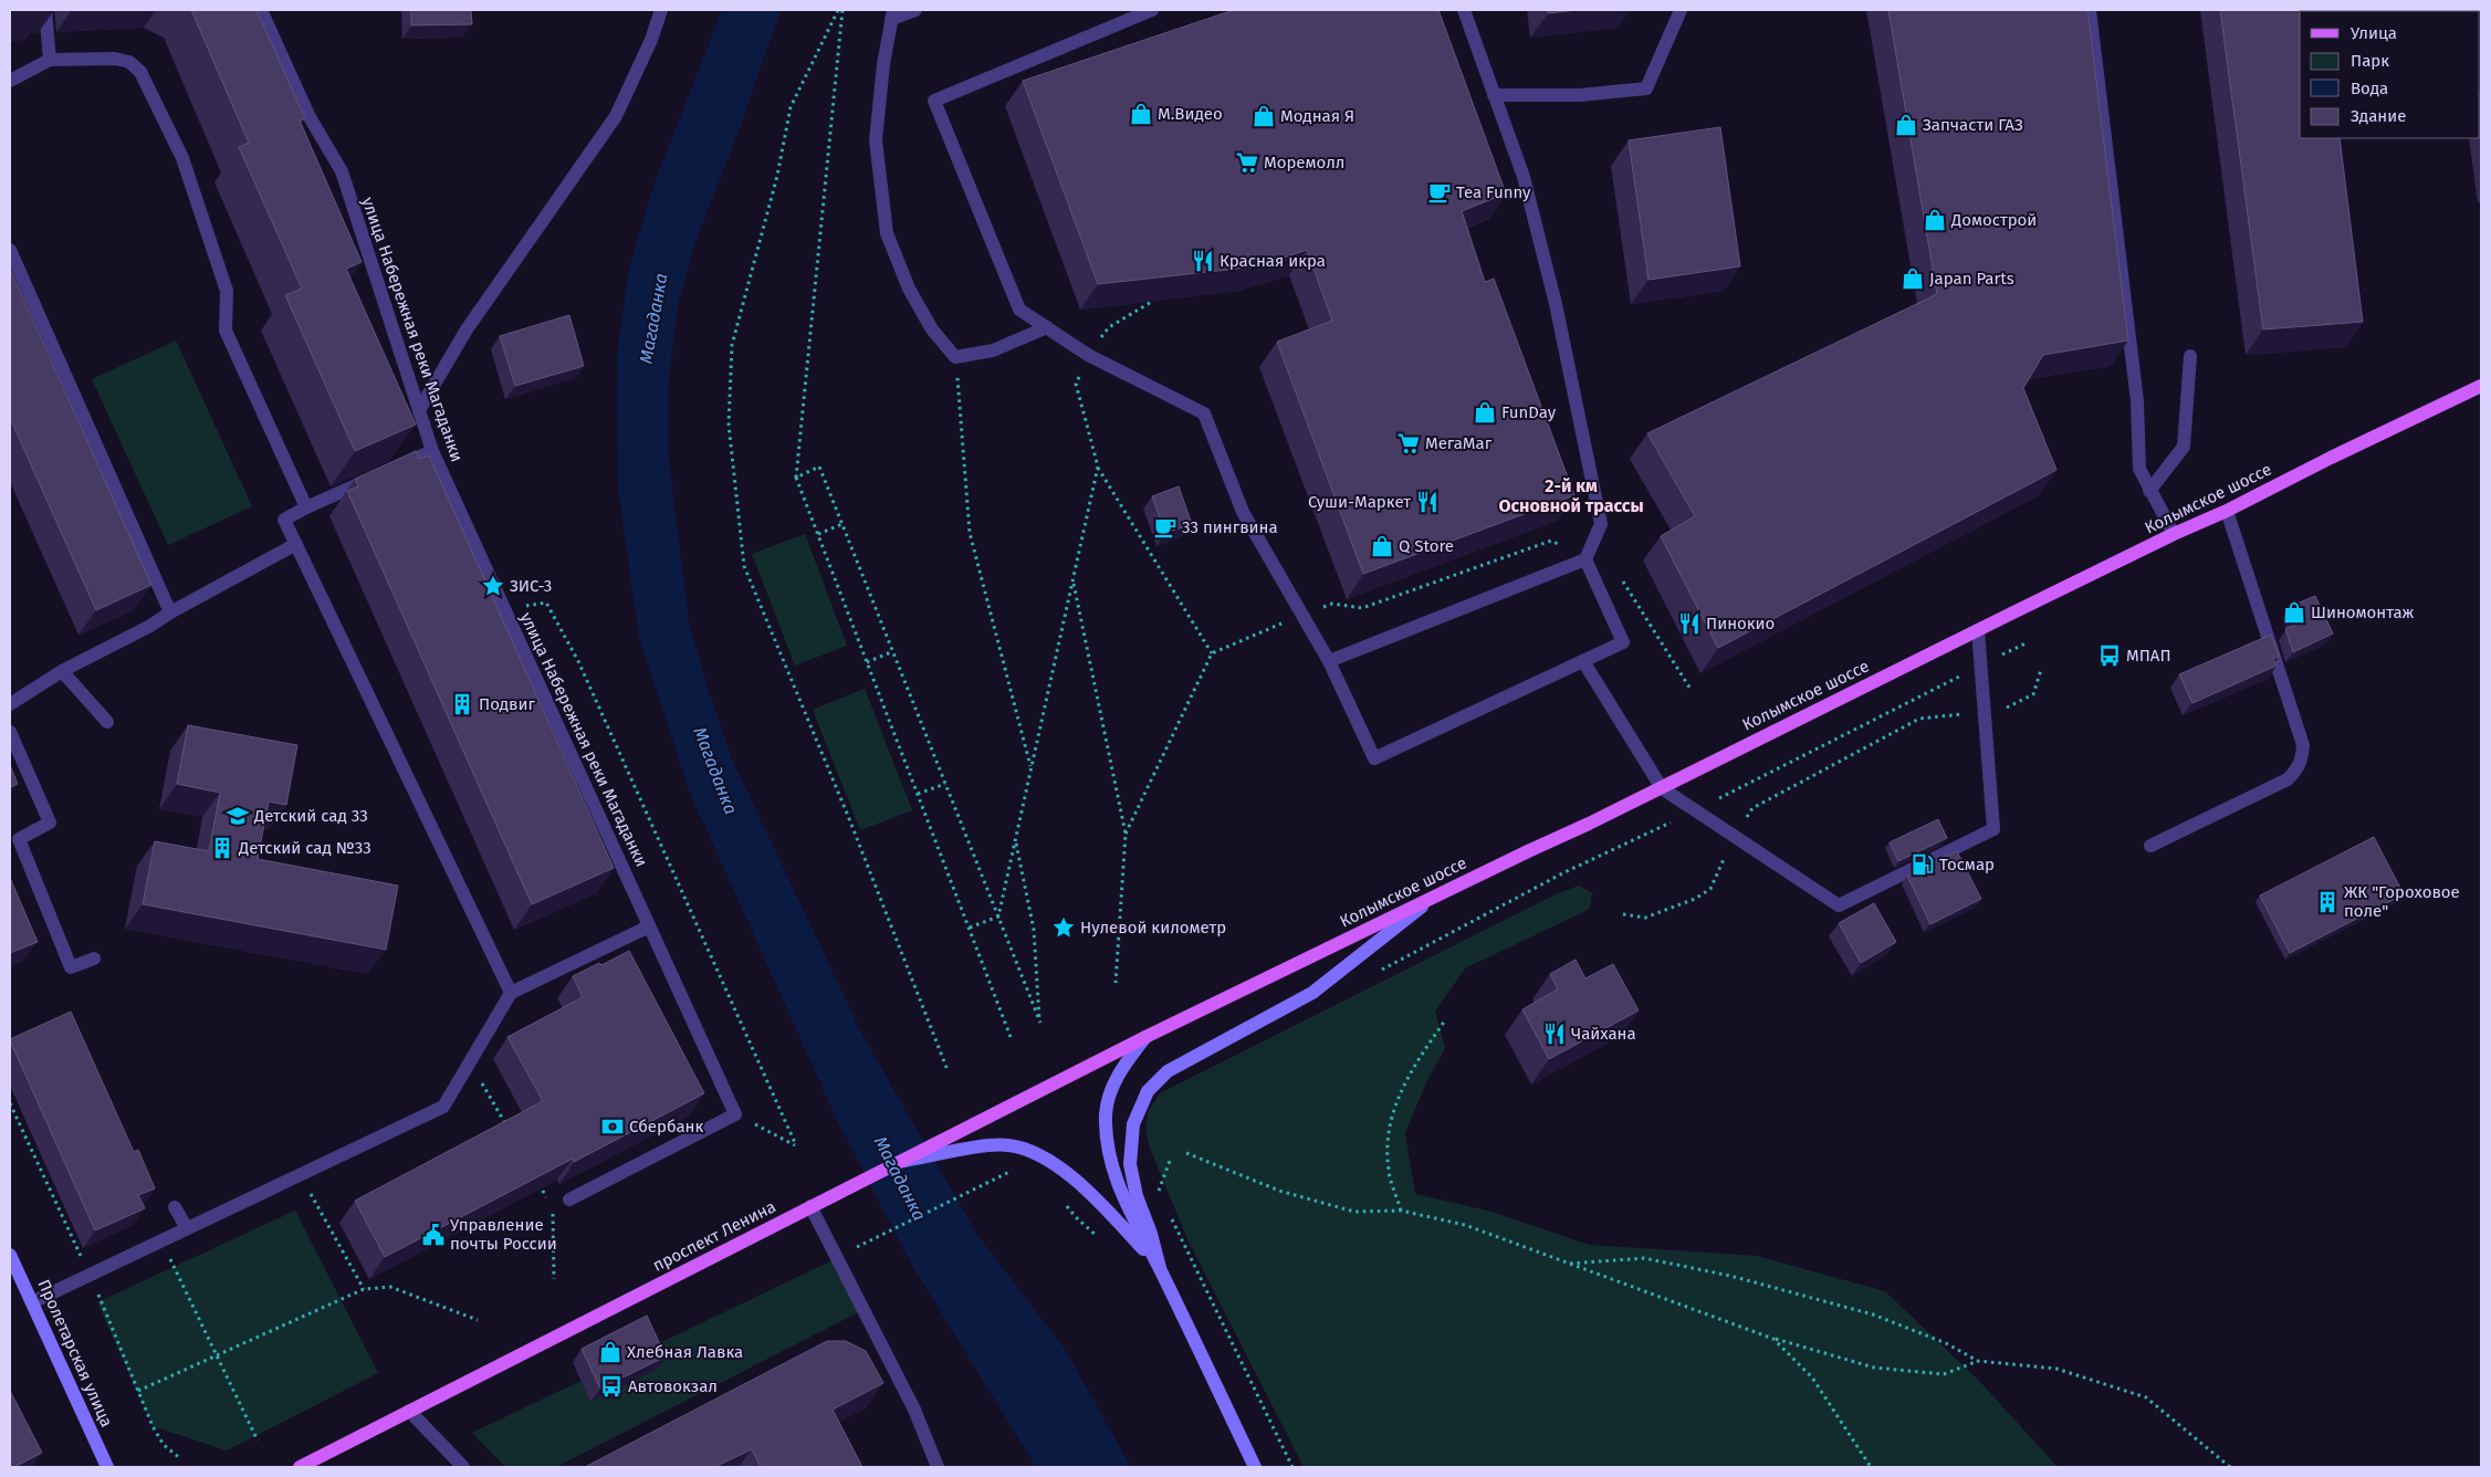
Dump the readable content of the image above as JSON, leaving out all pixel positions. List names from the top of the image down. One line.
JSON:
{"streets":{"main road":["Колымское шоссе","проспект Ленина"],"street":["улица Набережная реки Магаданки","Пролетарская улица"]},"crossings":[["Колымское шоссе","проспект Ленина"]],"districts":["2-й км Основной трассы"],"water":["Магаданка"],"places":{"shop":["М.Видео","Модная Я","Запчасти ГАЗ","Домострой","Japan Parts","FunDay","Q Store","Шиномонтаж","Хлебная Лавка"],"supermarket":["Моремолл","МегаМаг"],"cafe":["Tea Funny","33 пингвина"],"restaurant":["Красная икра","Суши-Маркет","Пинокио","Чайхана"],"place":["ЗИС-3","Нулевой километр"],"bus stop":["МПАП","Автовокзал"],"building":["Подвиг","Детский сад №33","ЖК \"Гороховое поле\""],"school or university":["Детский сад 33"],"fuel station":["Тосмар"],"bank":["Сбербанк"],"public building":["Управление почты России"]},"legend":["Улица","Парк","Вода","Здание"]}
